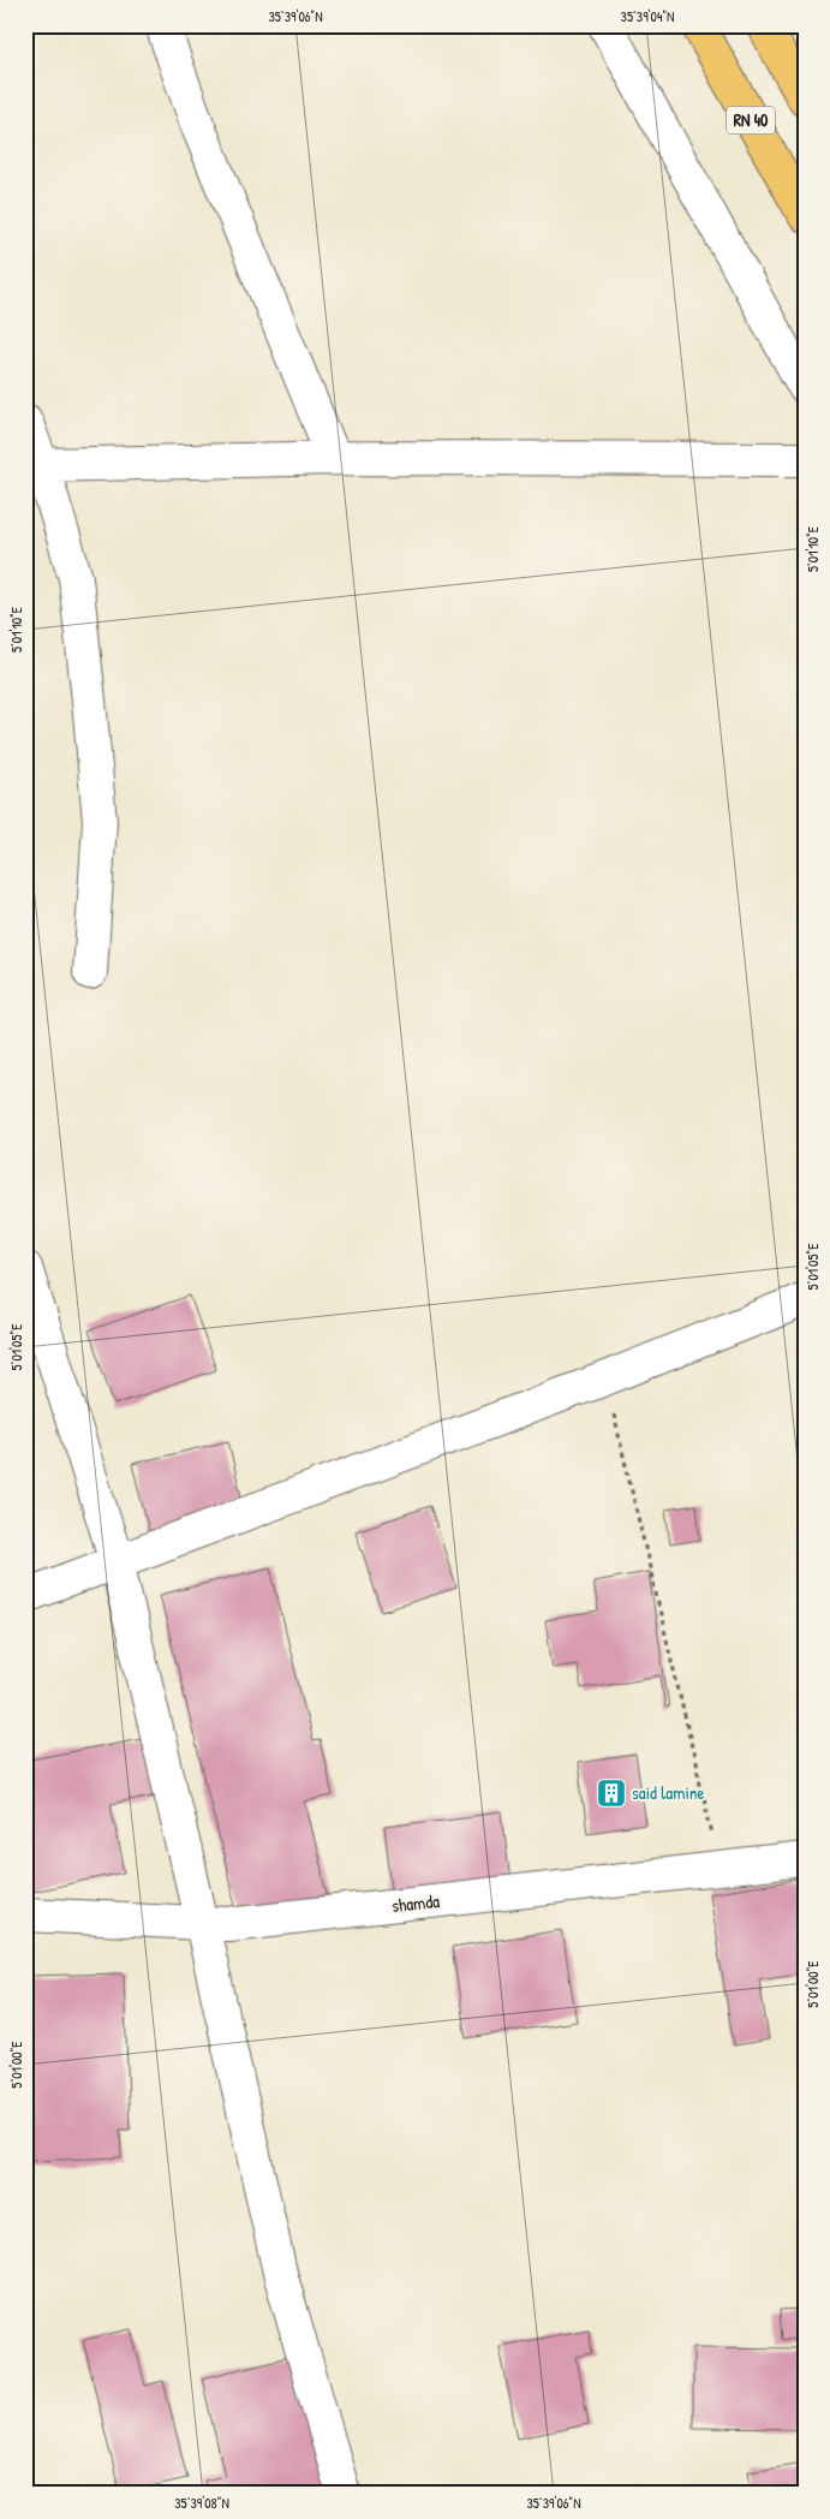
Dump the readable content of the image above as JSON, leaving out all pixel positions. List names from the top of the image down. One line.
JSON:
{"streets":{"main road":["RN 40"],"street":["shamda"]},"places":{"building":["said lamine"]},"coordinates":["35°39'06\"N","35°39'04\"N","5°01'10\"E","5°01'05\"E","5°01'00\"E","35°39'08\"N"]}
